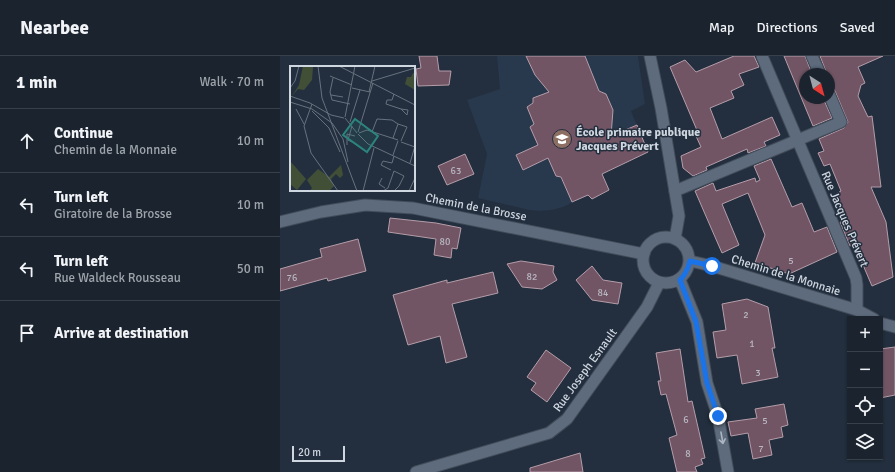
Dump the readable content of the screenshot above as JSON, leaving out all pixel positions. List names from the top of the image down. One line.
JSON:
{"streets":{"street":["Chemin de la Brosse","Rue Jacques Prévert","Chemin de la Monnaie","Rue Joseph Esnault"]},"crossings":[["Chemin de la Brosse","Chemin de la Monnaie"],["Chemin de la Brosse","Rue Joseph Esnault"],["Rue Jacques Prévert","Chemin de la Monnaie"],["Chemin de la Monnaie","Rue Joseph Esnault"]],"places":{"school or university":["École primaire publique Jacques Prévert"]},"house_numbers":["63","80","5","82","76","84","2","1","3","6","5","7","8"],"scale_bar":"20 m","north":"bottom right","page":{"header":"Nearbee","nav":["Map","Directions","Saved"],"heading":["1 min","Walk · 70 m"],"list":[["Continue","Chemin de la Monnaie","10 m"],["Turn left","Giratoire de la Brosse","10 m"],["Turn left","Rue Waldeck Rousseau","50 m"],"Arrive at destination"],"map_buttons":["+","−"],"scale":"20 m"}}
